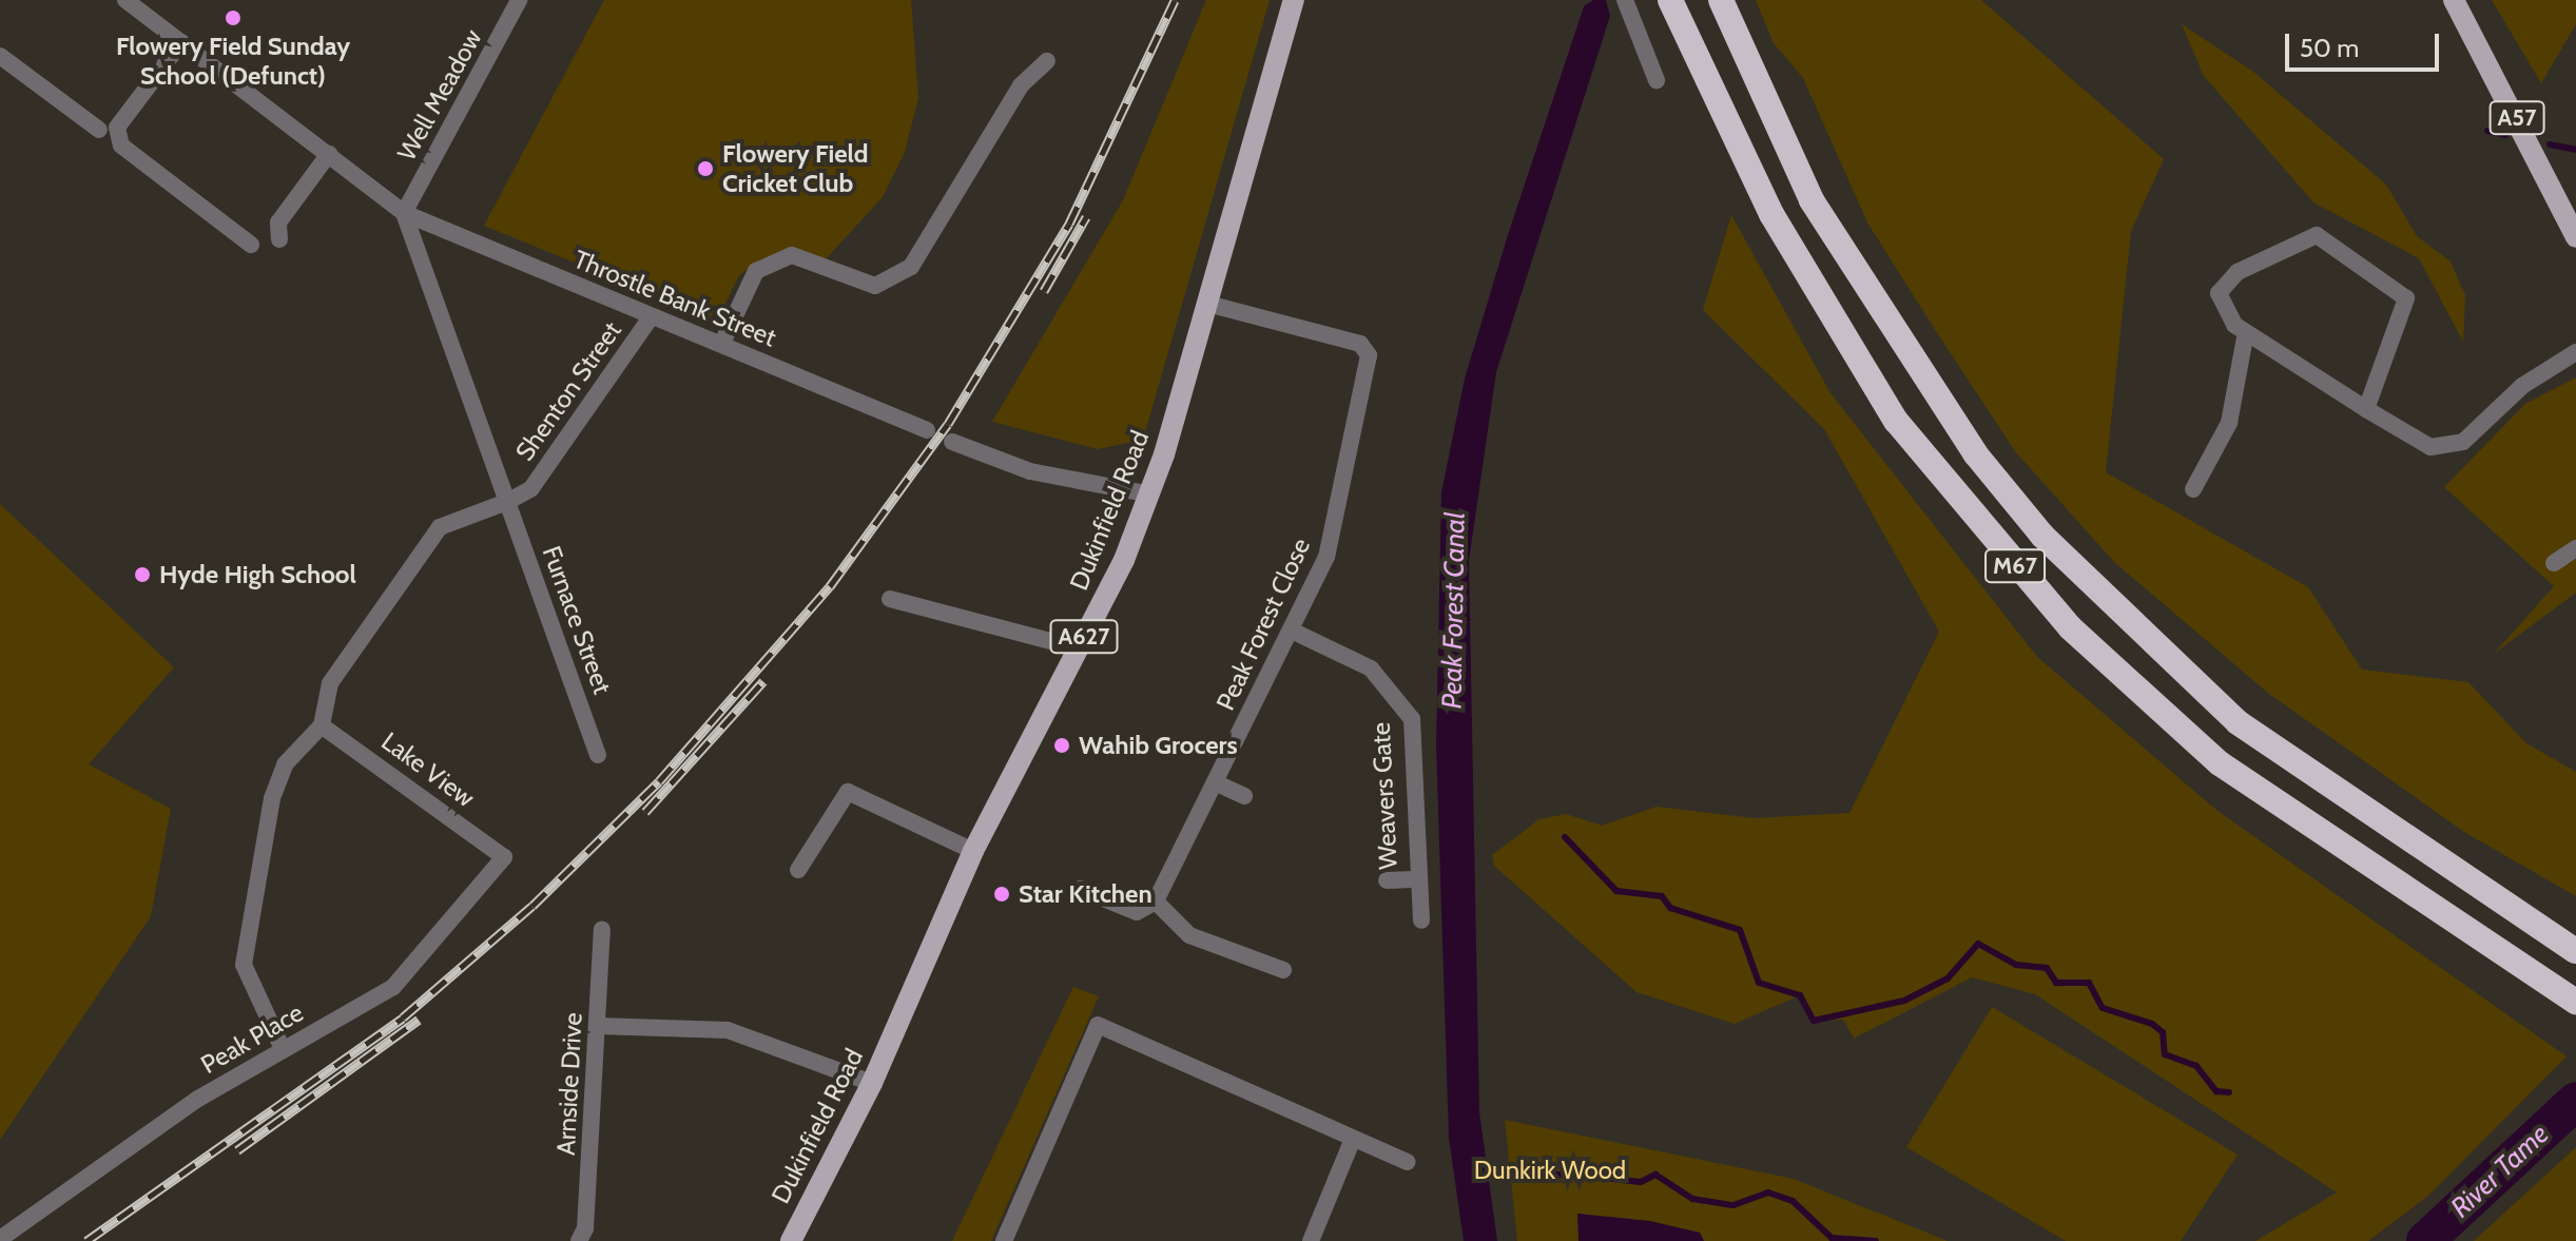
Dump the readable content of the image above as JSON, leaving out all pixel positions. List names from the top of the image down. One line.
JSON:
{"streets":{"highway":["M67"],"main road":["A57","Dukinfield Road","A627"],"street":["Well Meadow","Throstle Bank Street","Shenton Street","Furnace Street","Peak Forest Close","Lake View","Weavers Gate","Peak Place","Arnside Drive"]},"crossings":[["Well Meadow","Throstle Bank Street"],["Well Meadow","Shenton Street"],["Throstle Bank Street","Shenton Street"],["Shenton Street","Furnace Street"],["Dukinfield Road","Peak Forest Close"],["Peak Forest Close","Weavers Gate"],["Lake View","Peak Place"]],"water":["Peak Forest Canal","River Tame"],"parks":["Dunkirk Wood"],"places":["Flowery Field Sunday School (Defunct)","Flowery Field Cricket Club","Hyde High School","Wahib Grocers","Star Kitchen"],"scale_bar":"50 m"}
